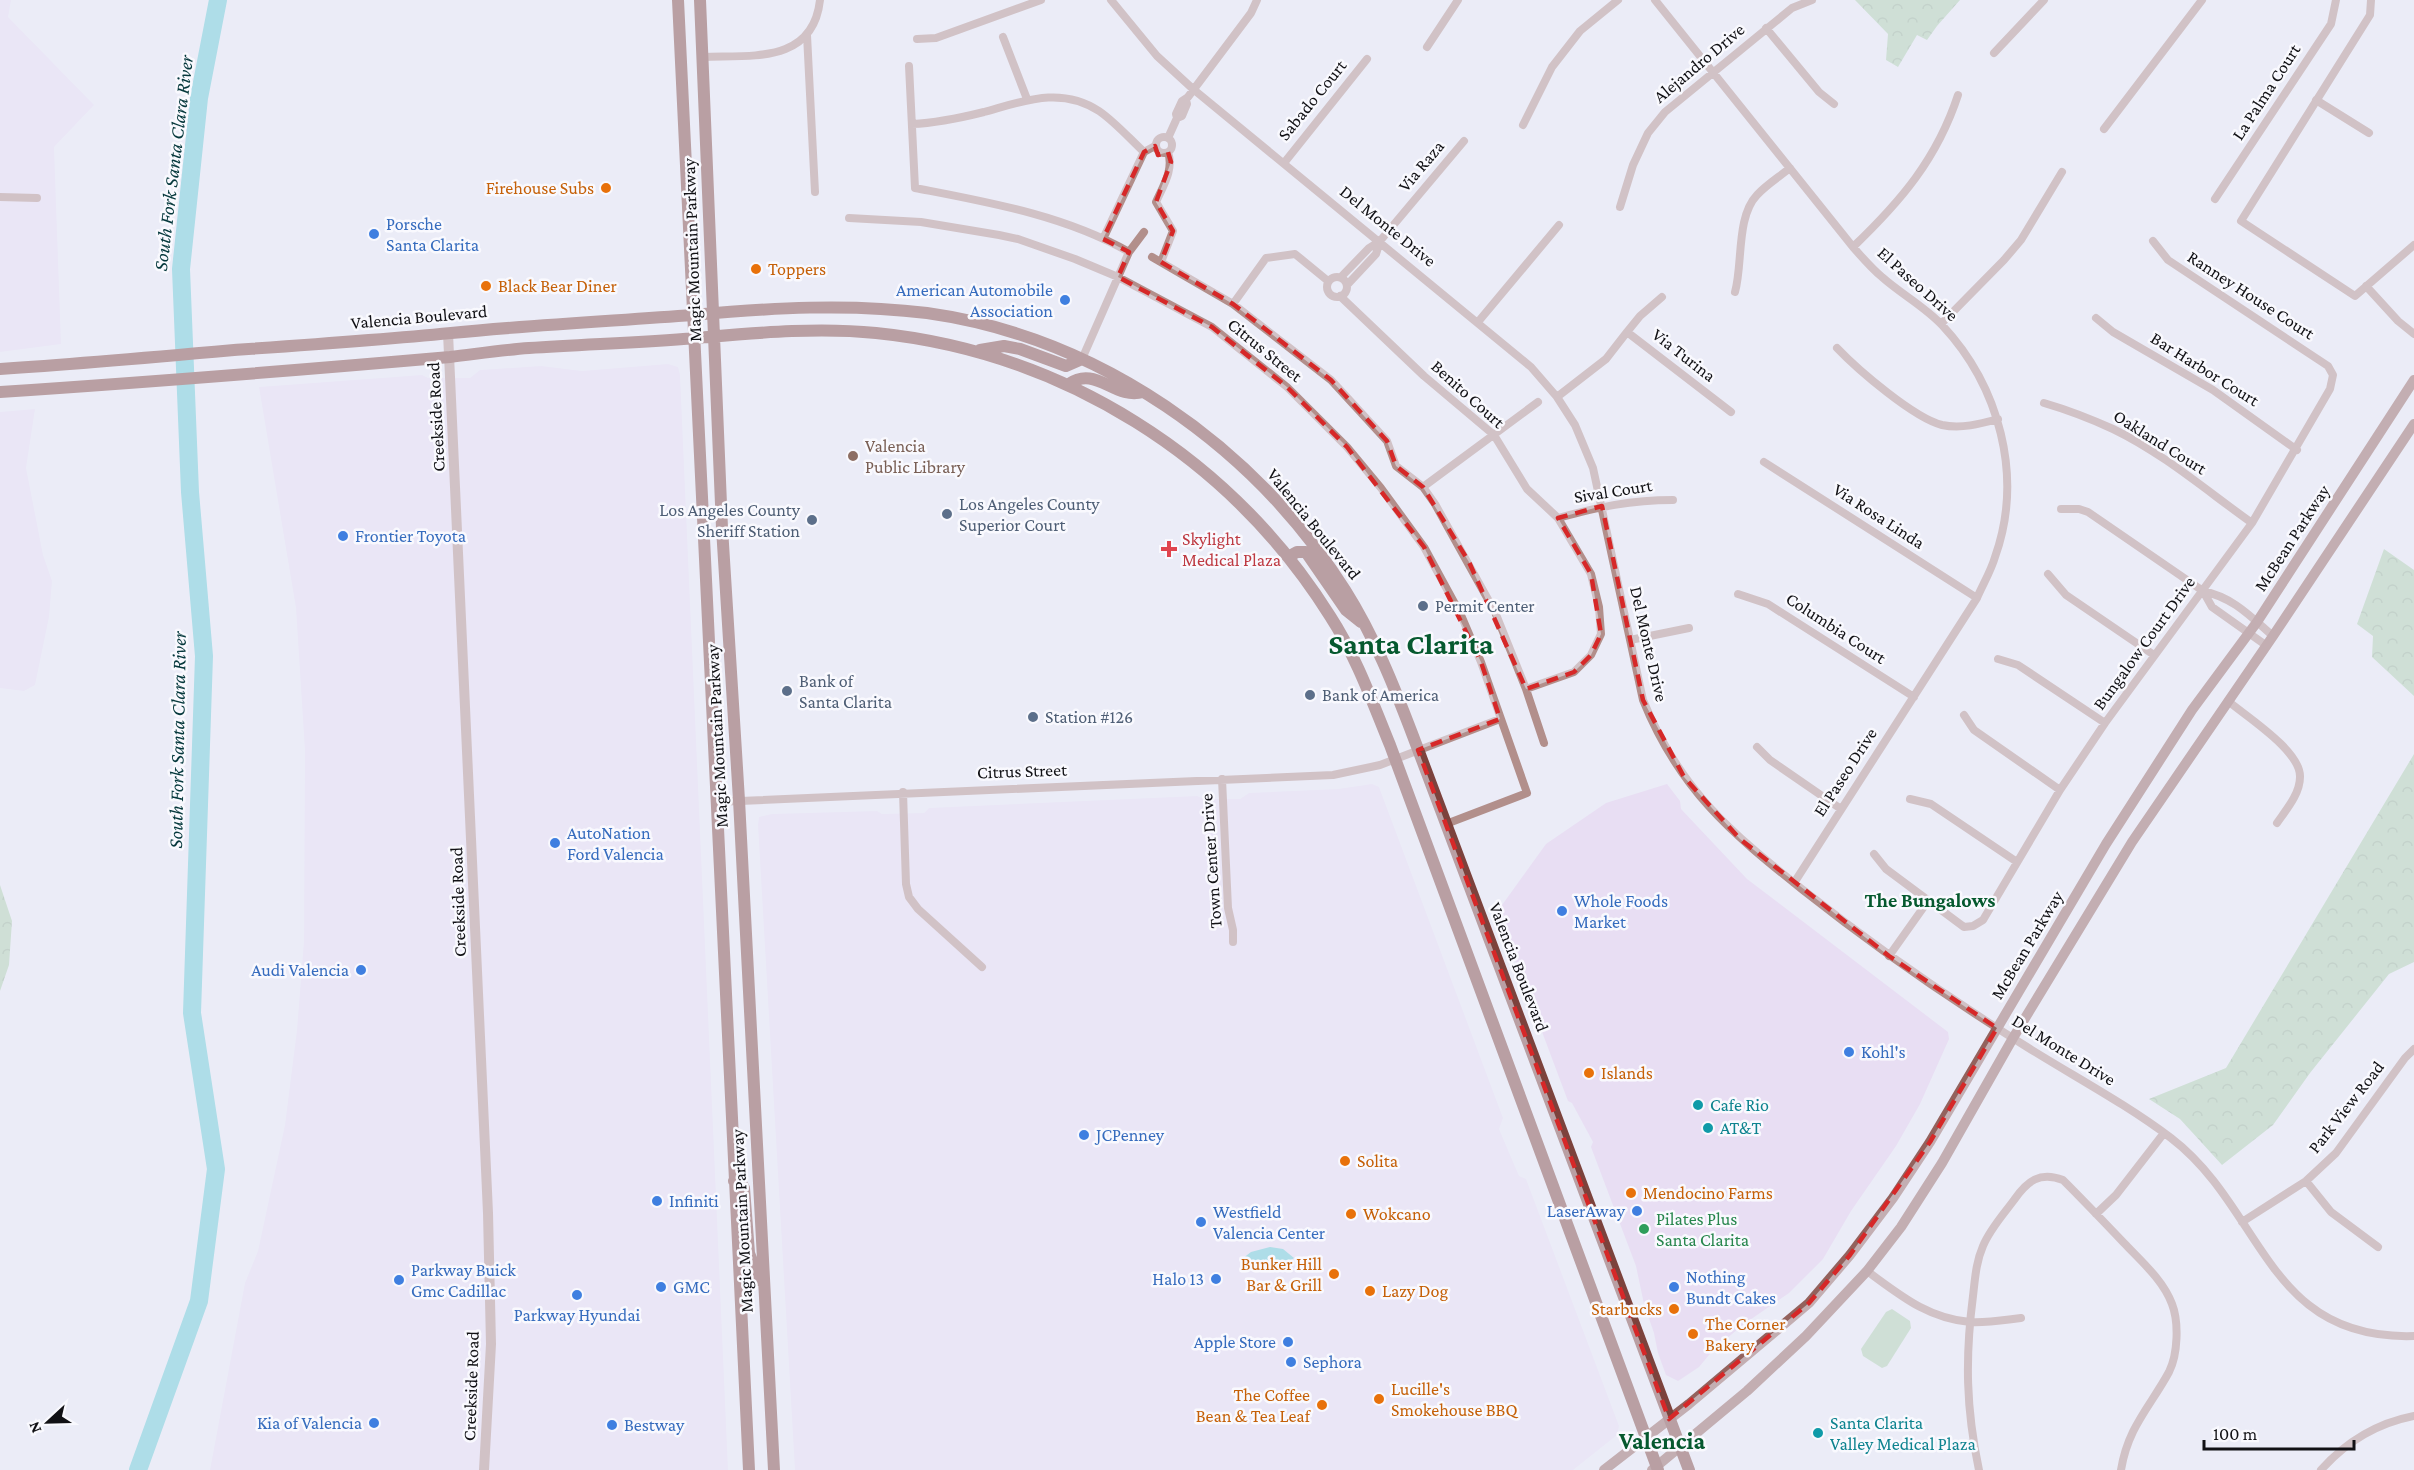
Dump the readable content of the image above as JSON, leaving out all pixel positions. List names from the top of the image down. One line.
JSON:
{"streets":{"main road":["Magic Mountain Parkway","Valencia Boulevard","McBean Parkway"],"street":["Alejandro Drive","La Palma Court","Sabado Court","Via Raza","Del Monte Drive","El Paseo Drive","Ranney House Court","Citrus Street","Via Turina","Bar Harbor Court","Benito Court","Creekside Road","Oakland Court","Sival Court","Via Rosa Linda","Columbia Court","Bungalow Court Drive","Town Center Drive","Park View Road"]},"crossings":[["Alejandro Drive","El Paseo Drive"],["Sabado Court","Del Monte Drive"],["Via Raza","Del Monte Drive"],["Via Raza","Benito Court"],["Del Monte Drive","El Paseo Drive"],["Del Monte Drive","Sival Court"],["Del Monte Drive","McBean Parkway"],["Del Monte Drive","Park View Road"],["Magic Mountain Parkway","Valencia Boulevard"],["Magic Mountain Parkway","Citrus Street"],["El Paseo Drive","Via Rosa Linda"],["El Paseo Drive","Columbia Court"],["Ranney House Court","Bungalow Court Drive"],["Valencia Boulevard","Citrus Street"],["Valencia Boulevard","Creekside Road"],["Valencia Boulevard","McBean Parkway"],["Citrus Street","Town Center Drive"],["Bar Harbor Court","Bungalow Court Drive"],["Benito Court","Sival Court"],["Oakland Court","Bungalow Court Drive"]],"districts":["Santa Clarita","The Bungalows","Valencia"],"water":["South Fork Santa Clara River"],"places":{"other":["Firehouse Subs","Porsche Santa Clarita","Toppers","Black Bear Diner","American Automobile Association","Valencia Public Library","Los Angeles County Superior Court","Los Angeles County Sheriff Station","Frontier Toyota","Permit Center","Bank of Santa Clarita","Bank of America","Station #126","AutoNation Ford Valencia","Whole Foods Market","Audi Valencia","Kohl's","Islands","Cafe Rio","AT&T","JCPenney","Solita","Mendocino Farms","Infiniti","LaserAway","Wokcano","Westfield Valencia Center","Pilates Plus Santa Clarita","Bunker Hill Bar & Grill","Halo 13","Parkway Buick Gmc Cadillac","GMC","Nothing Bundt Cakes","Lazy Dog","Parkway Hyundai","Starbucks","The Corner Bakery","Apple Store","Sephora","Lucille's Smokehouse BBQ","The Coffee Bean & Tea Leaf","Kia of Valencia","Bestway","Santa Clarita Valley Medical Plaza"],"health":["Skylight Medical Plaza"]},"scale_bar":"100 m","north":"left"}
